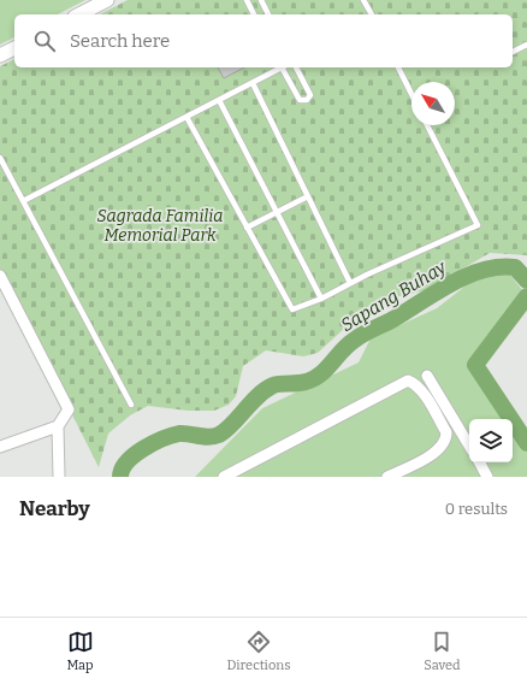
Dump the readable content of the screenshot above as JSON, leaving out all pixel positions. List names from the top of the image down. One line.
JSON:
{"water":["Sapang Buhay"],"parks":["Sagrada Familia Memorial Park"],"north":"top left","page":{"search":"Search here","heading":["Nearby","0 results"],"nav":["Map","Directions","Saved"]}}
